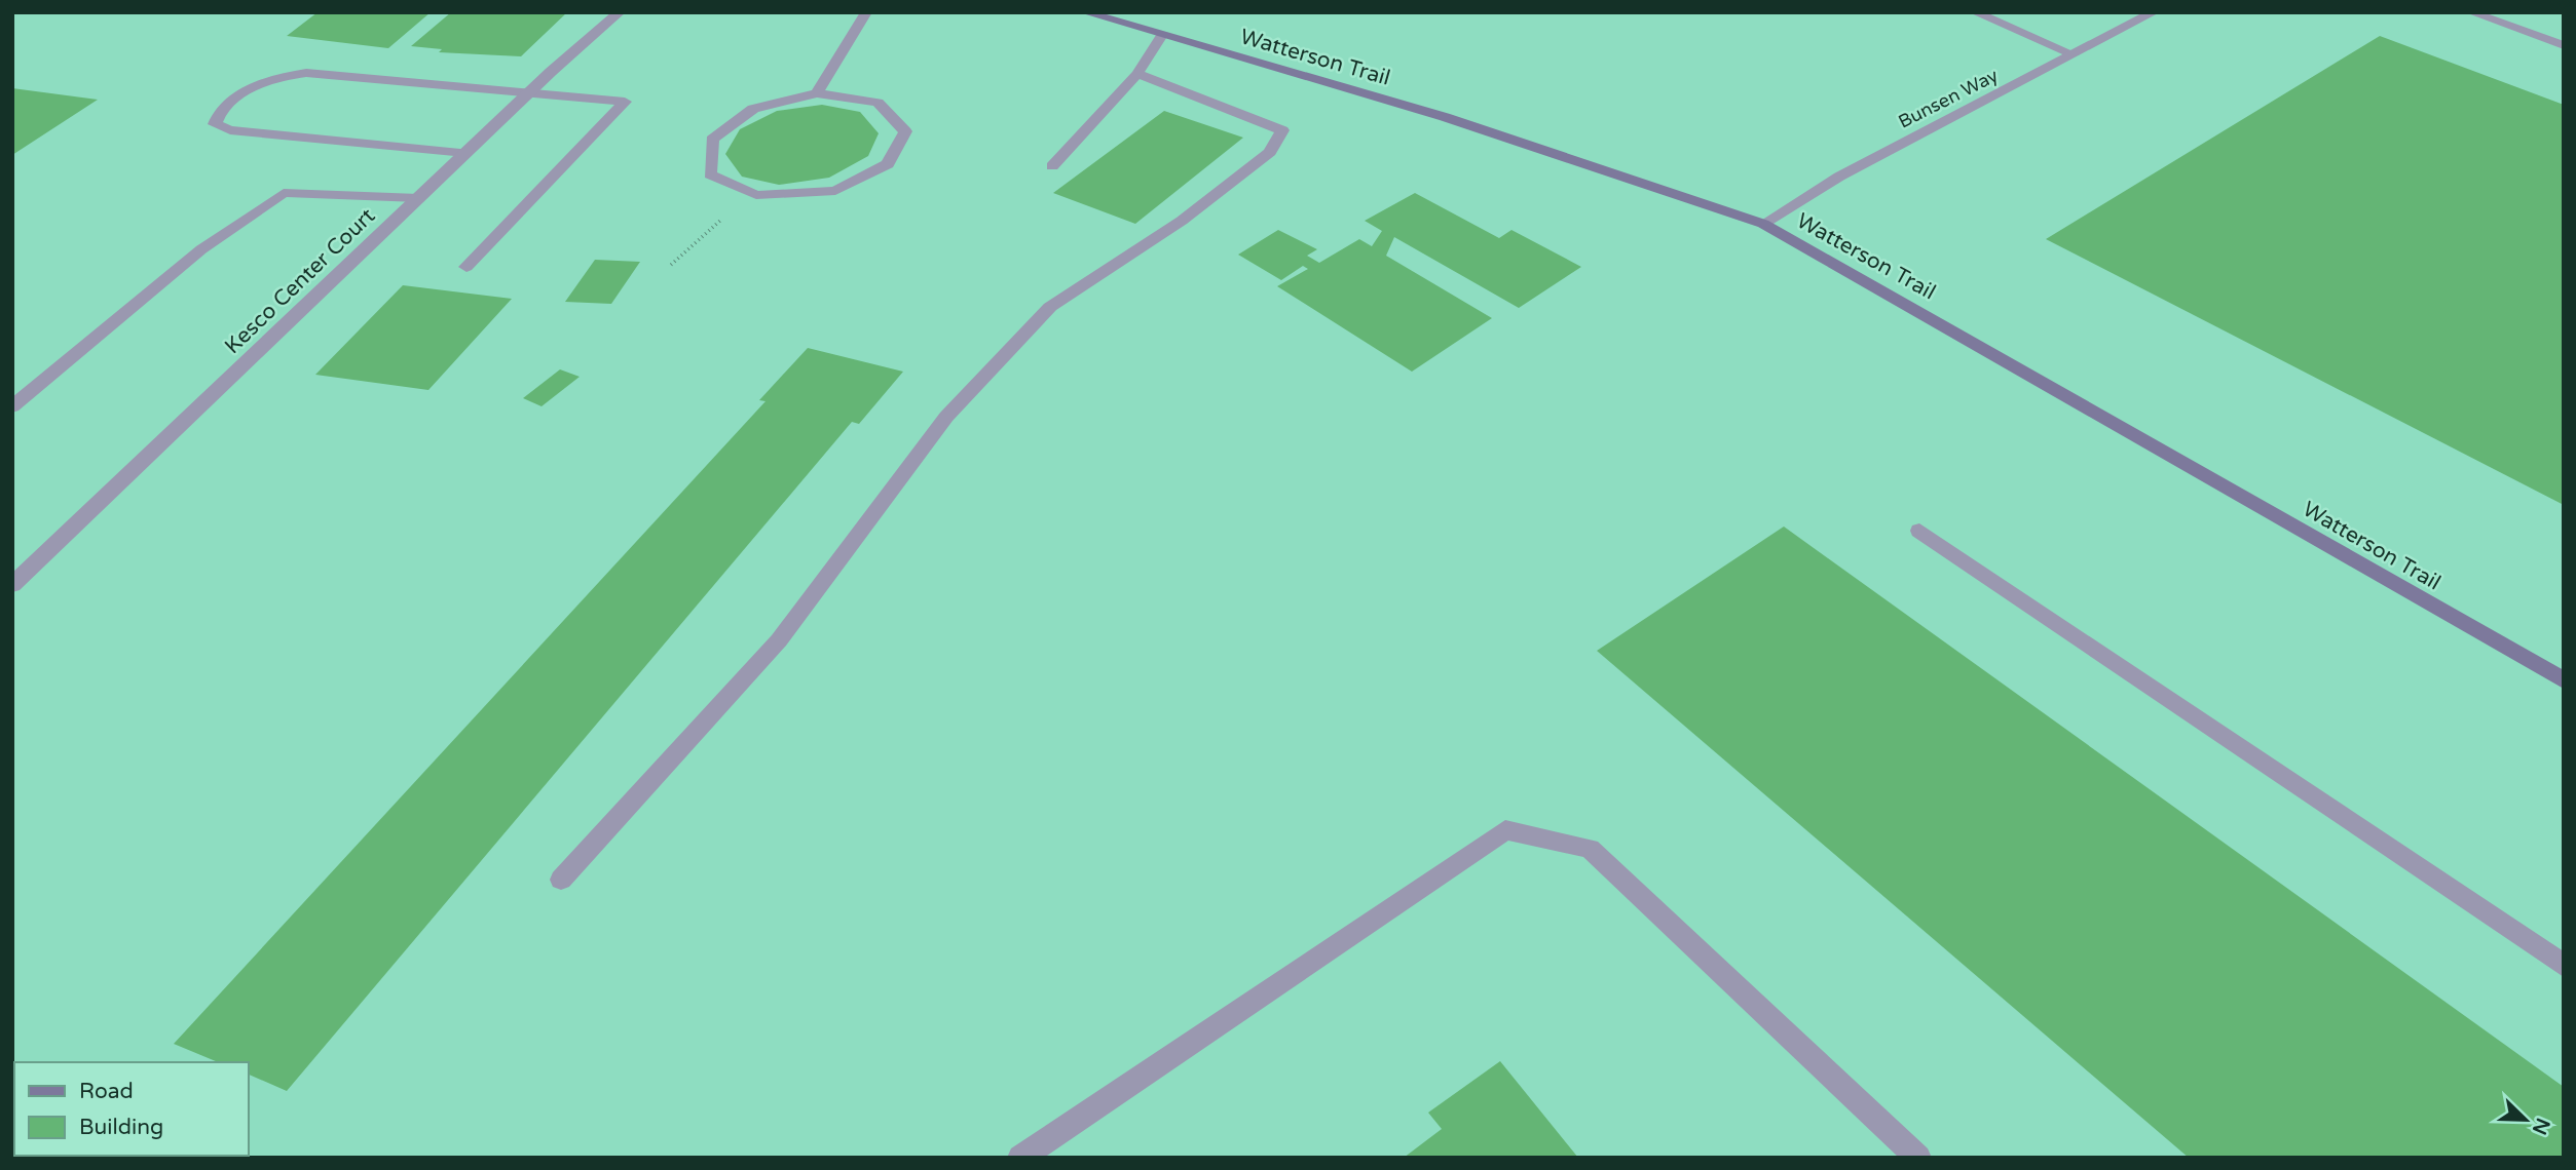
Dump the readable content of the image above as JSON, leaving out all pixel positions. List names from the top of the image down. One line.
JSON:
{"streets":{"main road":["Watterson Trail"],"street":["Bunsen Way","Kesco Center Court"]},"crossings":[["Watterson Trail","Bunsen Way"]],"legend":["Road","Building"],"north":"bottom right"}
